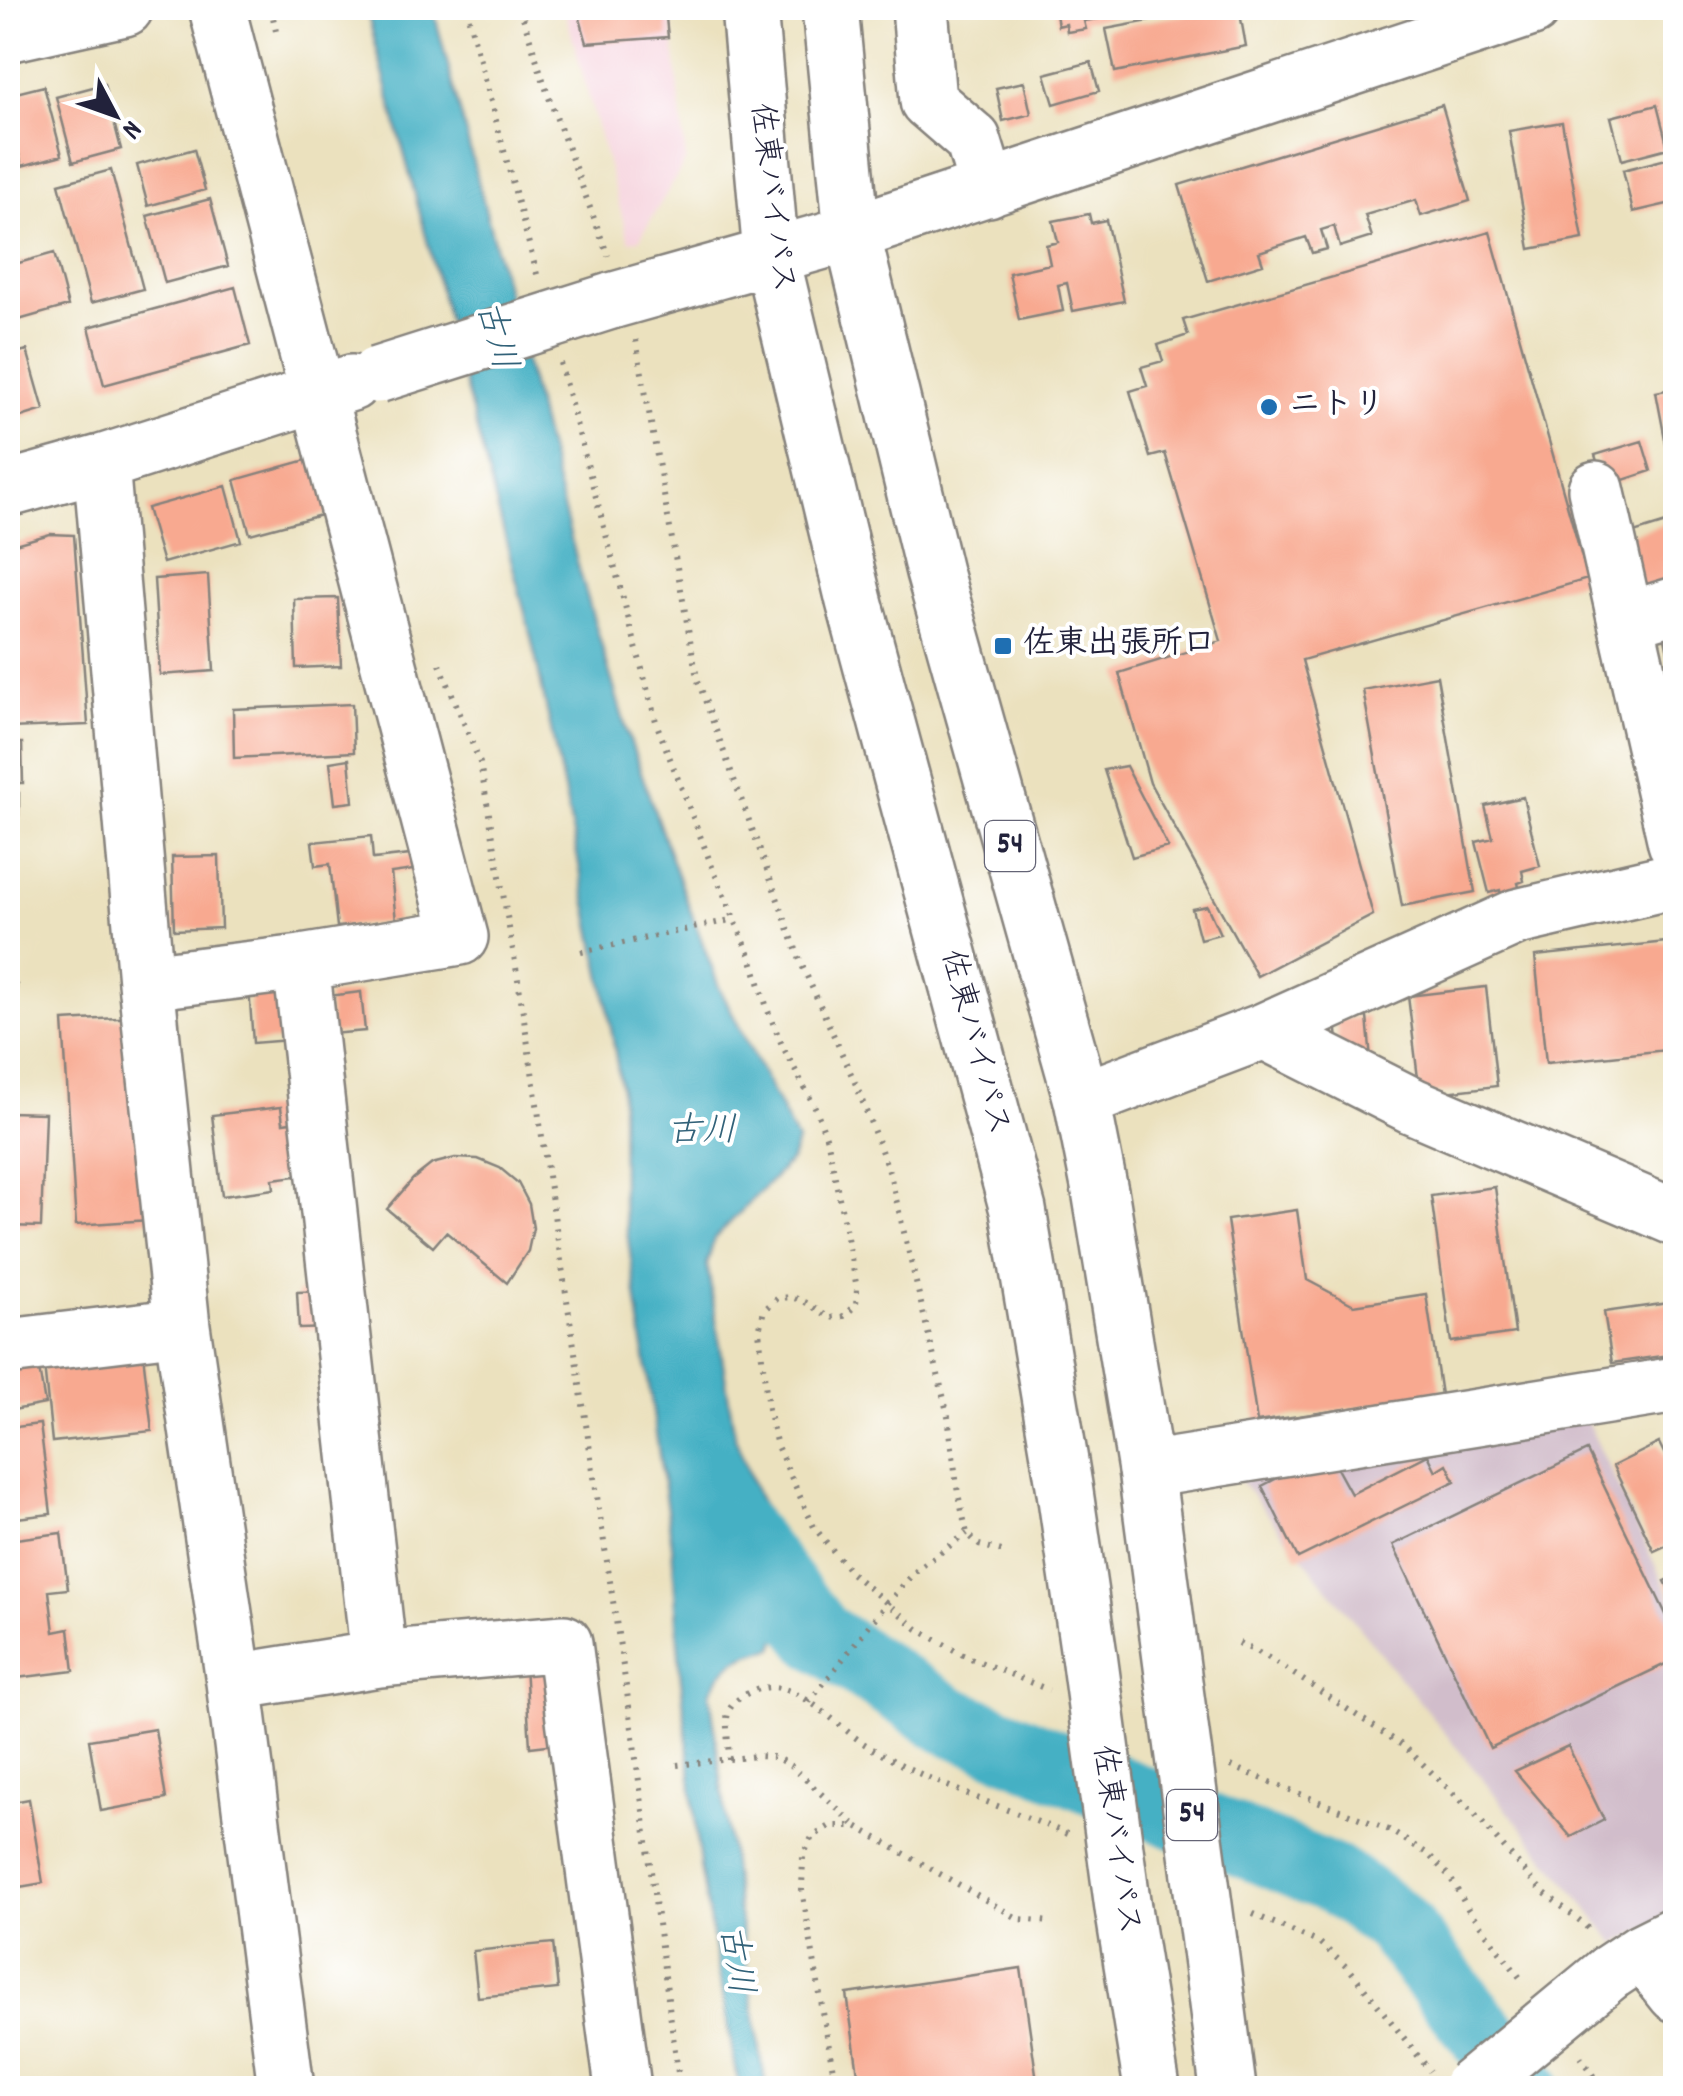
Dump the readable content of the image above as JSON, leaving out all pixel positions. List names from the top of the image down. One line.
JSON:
{"streets":{"main road":["佐東バイパス","54"]},"water":["古川"],"places":{"other":["ニトリ"],"transit":["佐東出張所口"]},"north":"bottom right"}
